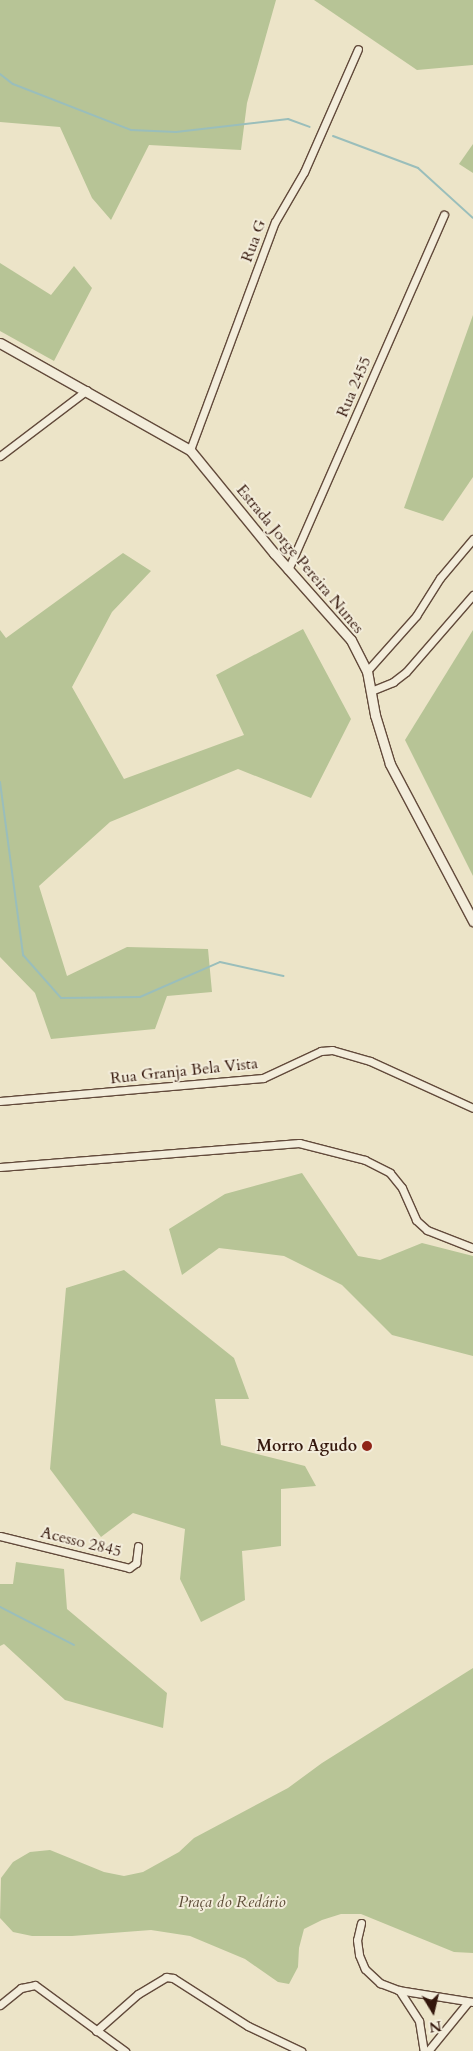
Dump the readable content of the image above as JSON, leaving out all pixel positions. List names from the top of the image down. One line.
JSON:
{"streets":{"street":["Rua G","Rua 2455","Estrada Jorge Pereira Nunes","Rua Granja Bela Vista","Acesso 2845"]},"crossings":[["Rua G","Estrada Jorge Pereira Nunes"],["Rua 2455","Estrada Jorge Pereira Nunes"]],"parks":["Praça do Redário"],"places":["Morro Agudo"],"north":"bottom"}
